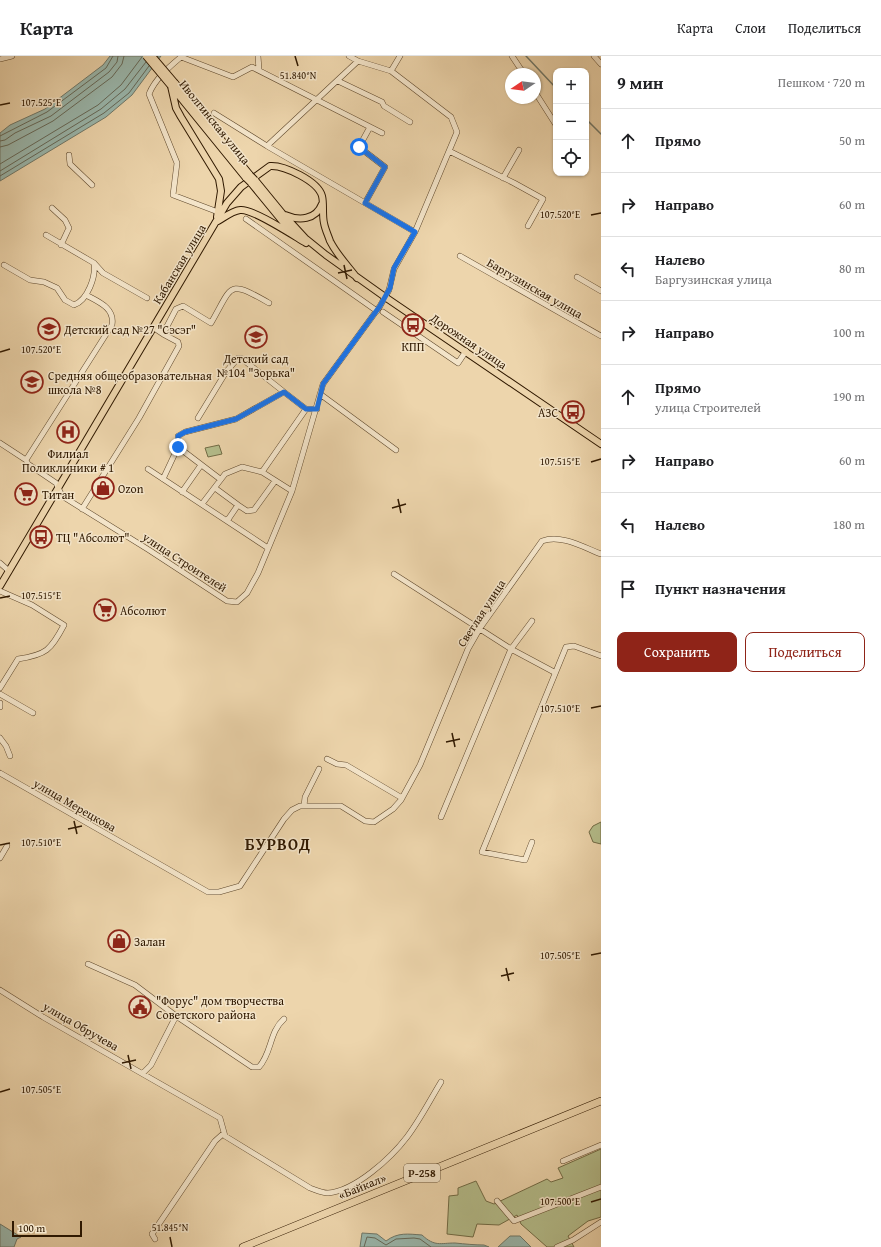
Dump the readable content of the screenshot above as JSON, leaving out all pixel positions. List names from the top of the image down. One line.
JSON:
{"streets":{"highway":["Р-258","«Байкал»"],"main road":["Иволгинская улица","Кабанская улица","Дорожная улица"],"street":["Баргузинская улица","улица Строителей","Светлая улица","улица Мерецкова","улица Обручева"]},"crossings":[["Иволгинская улица","Кабанская улица"],["Иволгинская улица","Дорожная улица"],["Кабанская улица","улица Строителей"],["Дорожная улица","улица Строителей"],["Светлая улица","улица Мерецкова"]],"districts":["БУРВОД"],"places":{"bus stop":["КПП","АЗС","ТЦ \"Абсолют\""],"school or university":["Детский сад №27 \"Сэсэг\"","Детский сад №104 \"Зорька\"","Средняя общеобразовательная школа №8"],"hospital":["Филиал Поликлиники # 1"],"shop":["Ozon","Залан"],"supermarket":["Титан","Абсолют"],"public building":["\"Форус\" дом творчества Советского района"]},"scale_bar":"100 m","north":"left","page":{"header":"Карта","nav":["Карта","Слои","Поделиться"],"heading":["9 мин","Пешком · 720 m"],"map_buttons":["+","−"],"list":[["Прямо","50 m"],["Направо","60 m"],["Налево","Баргузинская улица","80 m"],["Направо","100 m"],["Прямо","улица Строителей","190 m"],["Направо","60 m"],["Налево","180 m"],"Пункт назначения"],"buttons":["Сохранить","Поделиться"],"scale":"100 m"},"coordinates":["51.840°N","107.525°E","107.520°E","107.515°E","107.510°E","107.505°E","107.500°E","51.845°N"]}
